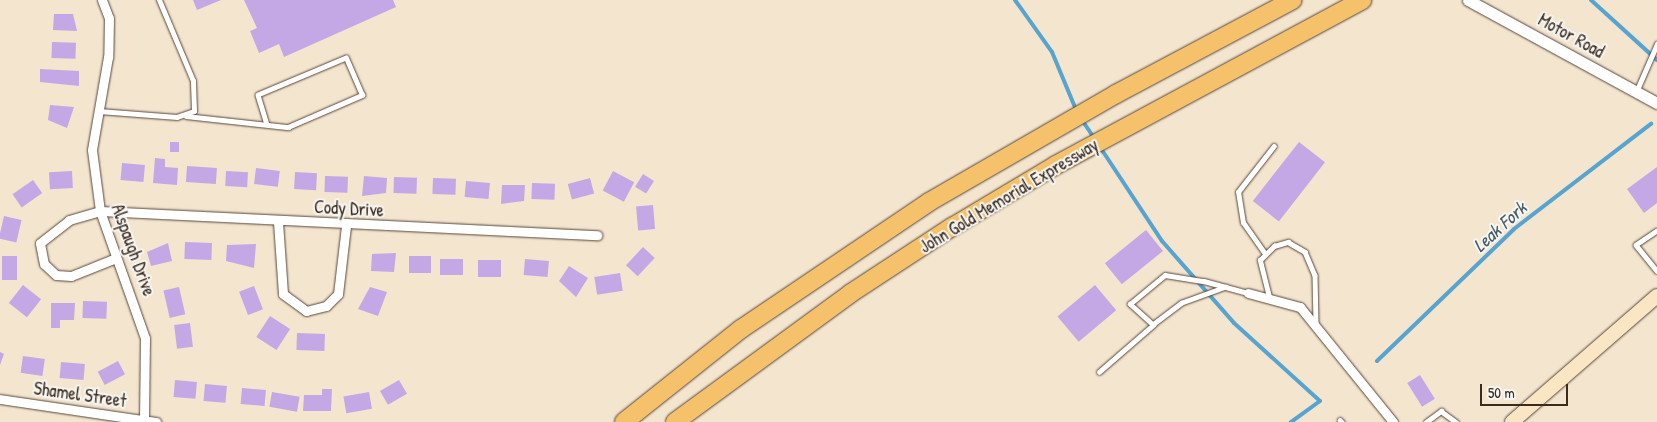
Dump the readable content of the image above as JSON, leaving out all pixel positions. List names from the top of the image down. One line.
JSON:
{"streets":{"highway":["John Gold Memorial Expressway"],"street":["Motor Road","Cody Drive","Alspaugh Drive","Shamel Street"]},"crossings":[["Cody Drive","Alspaugh Drive"],["Alspaugh Drive","Shamel Street"]],"water":["Leak Fork"],"scale_bar":"50 m"}
